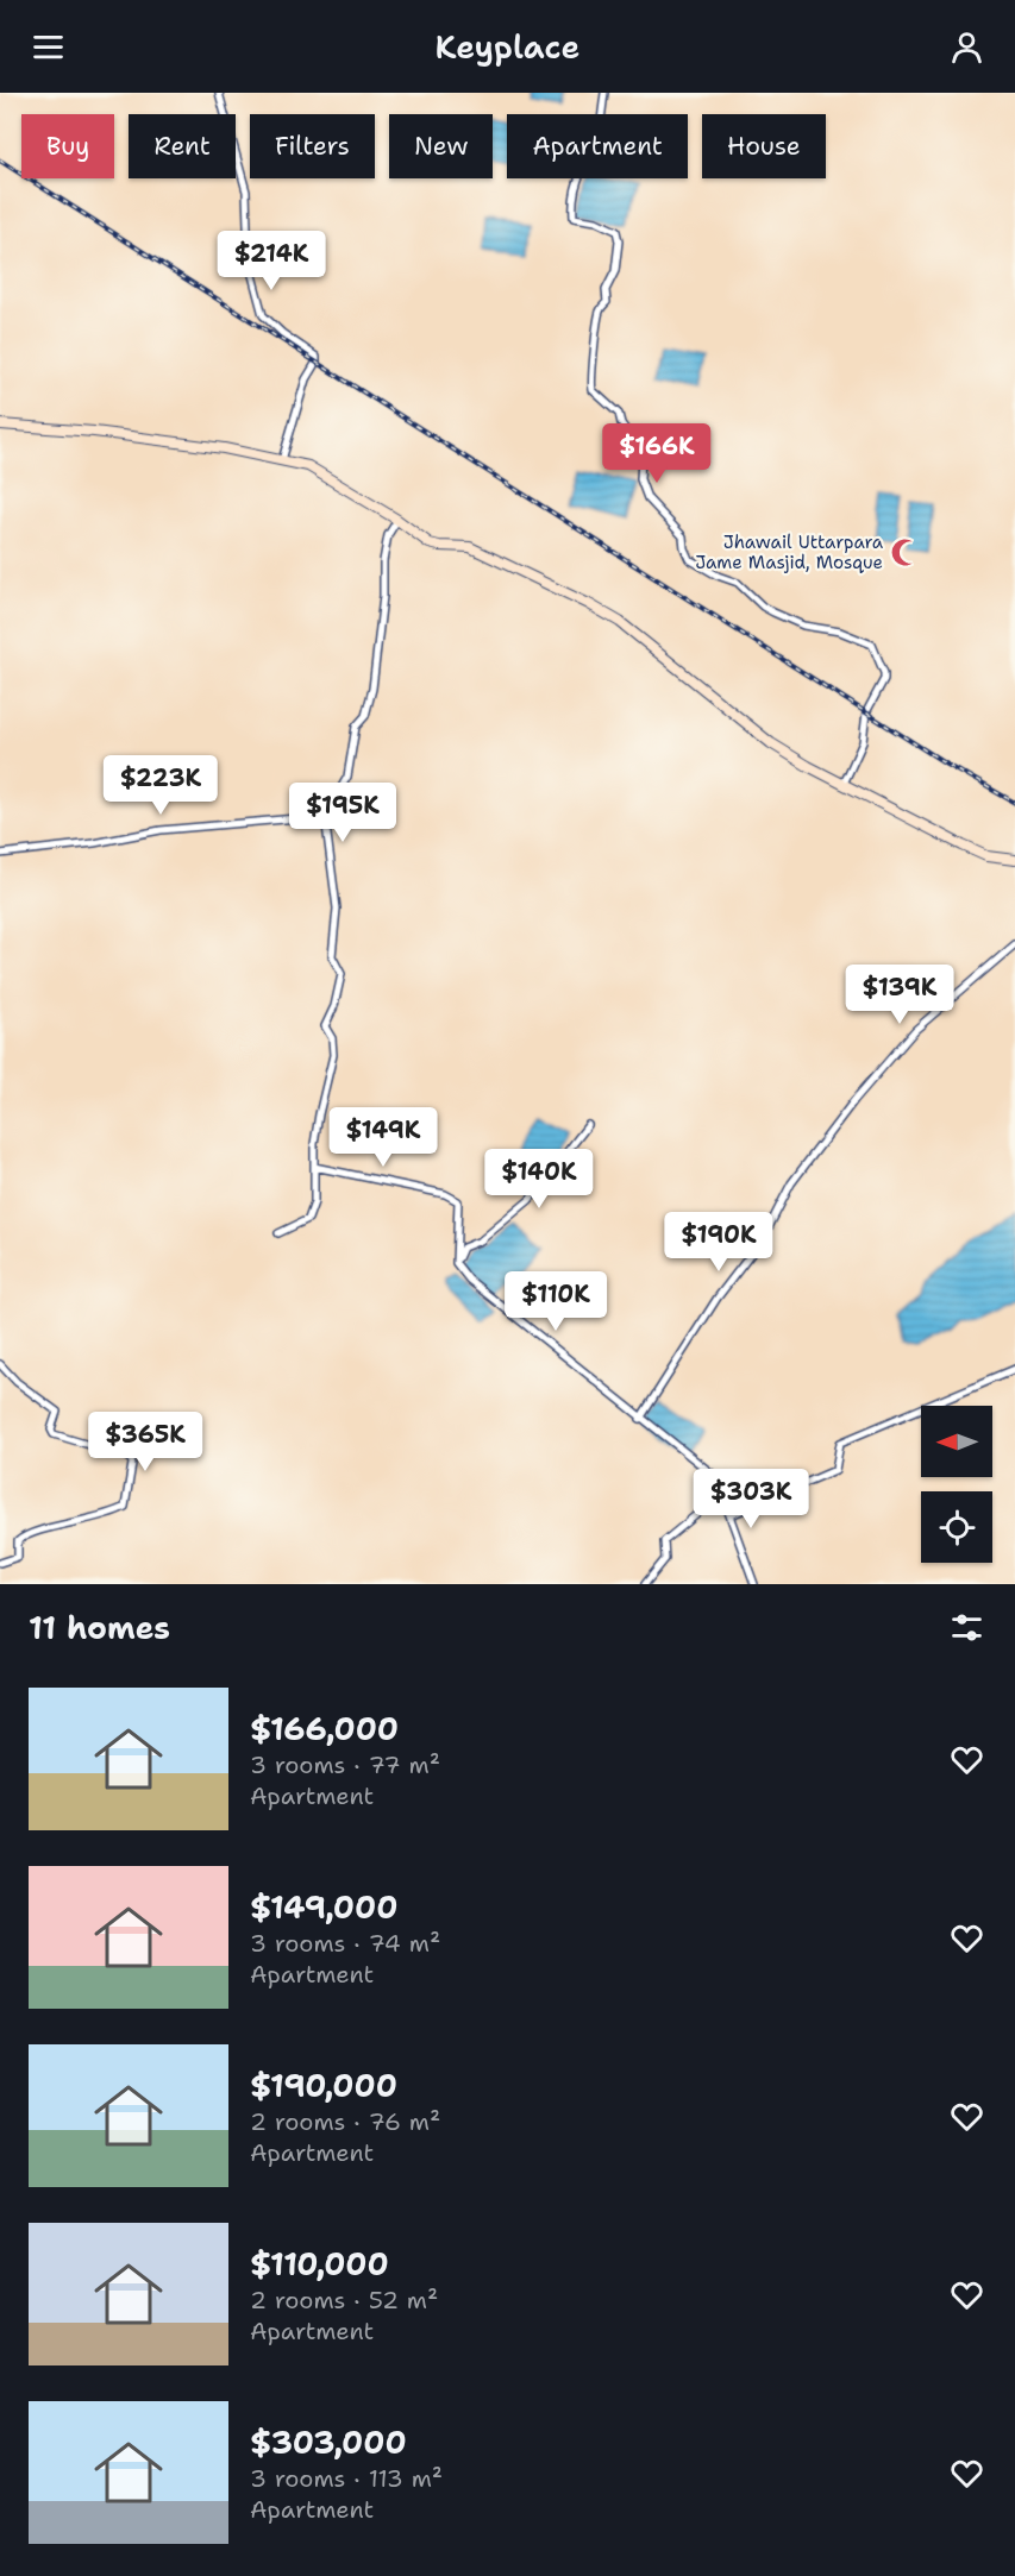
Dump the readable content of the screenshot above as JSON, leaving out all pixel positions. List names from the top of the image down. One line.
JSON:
{"places":{"mosque":["Jhawail Uttarpara Jame Masjid, Mosque"]},"north":"left","page":{"header":"Keyplace","chip":["Buy","Rent","Filters","New","Apartment","House"],"price":["$214K","$166K","$223K","$195K","$139K","$149K","$140K","$190K","$110K","$365K","$303K"],"heading":"11 homes","list":[{"name":"$166,000","note":"3 rooms · 77 m² · Apartment"},{"name":"$149,000","note":"3 rooms · 74 m² · Apartment"},{"name":"$190,000","note":"2 rooms · 76 m² · Apartment"},{"name":"$110,000","note":"2 rooms · 52 m² · Apartment"},{"name":"$303,000","note":"3 rooms · 113 m² · Apartment"}]}}
